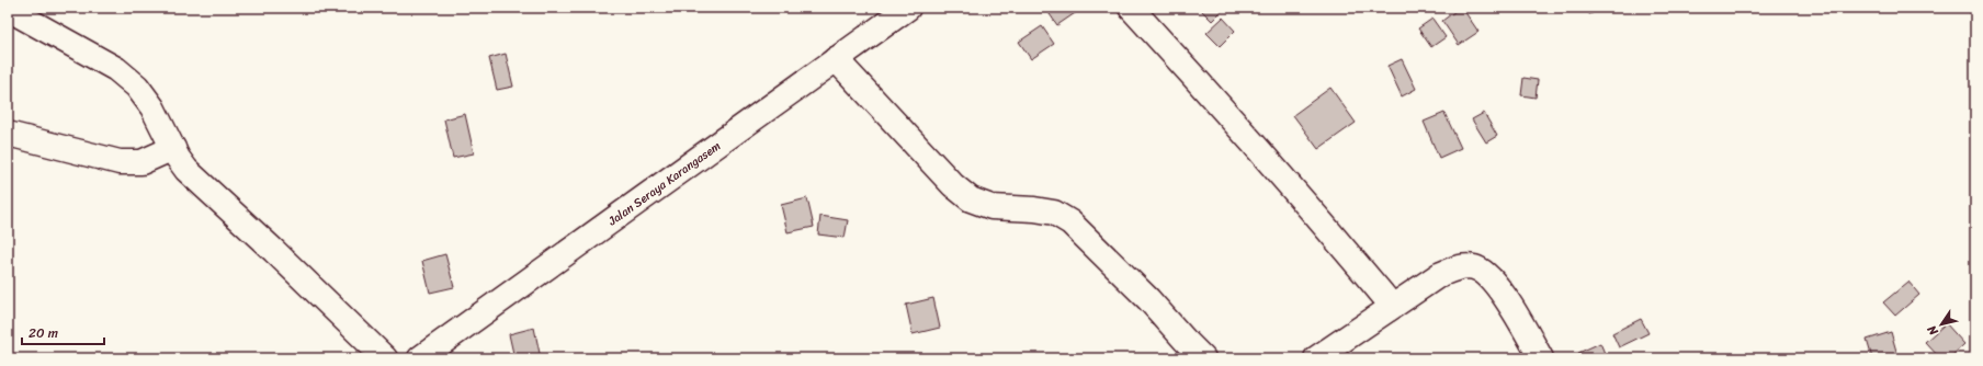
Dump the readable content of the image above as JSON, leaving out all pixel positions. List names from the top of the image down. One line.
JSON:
{"streets":{"street":["Jalan Seraya Karangasem"]},"scale_bar":"20 m","north":"bottom left"}
